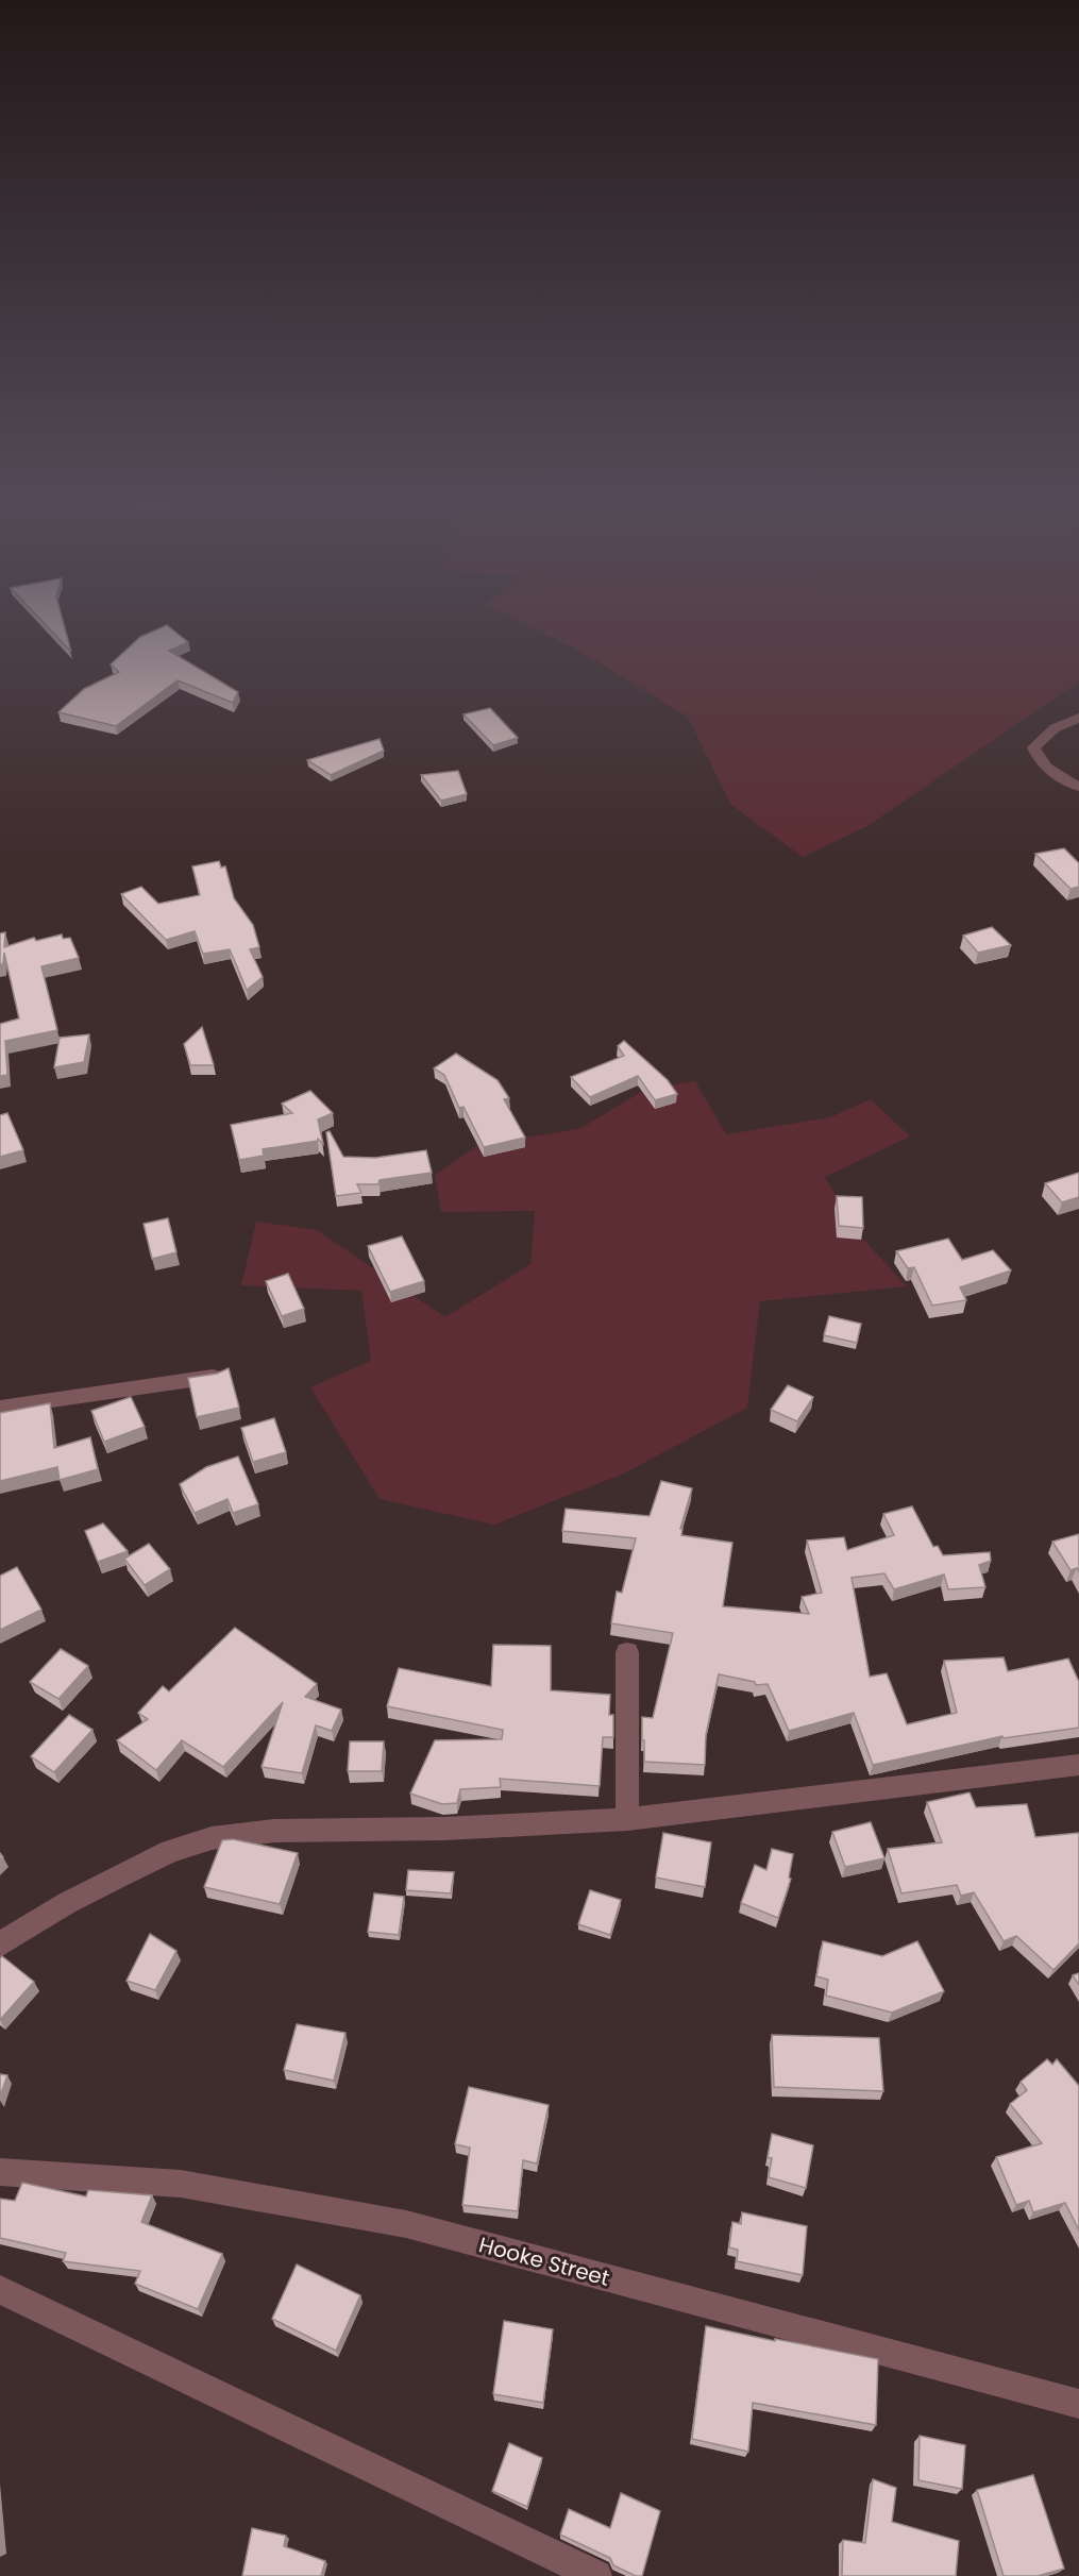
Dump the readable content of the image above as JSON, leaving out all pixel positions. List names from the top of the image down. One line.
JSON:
{"streets":{"street":["Hooke Street"]}}
